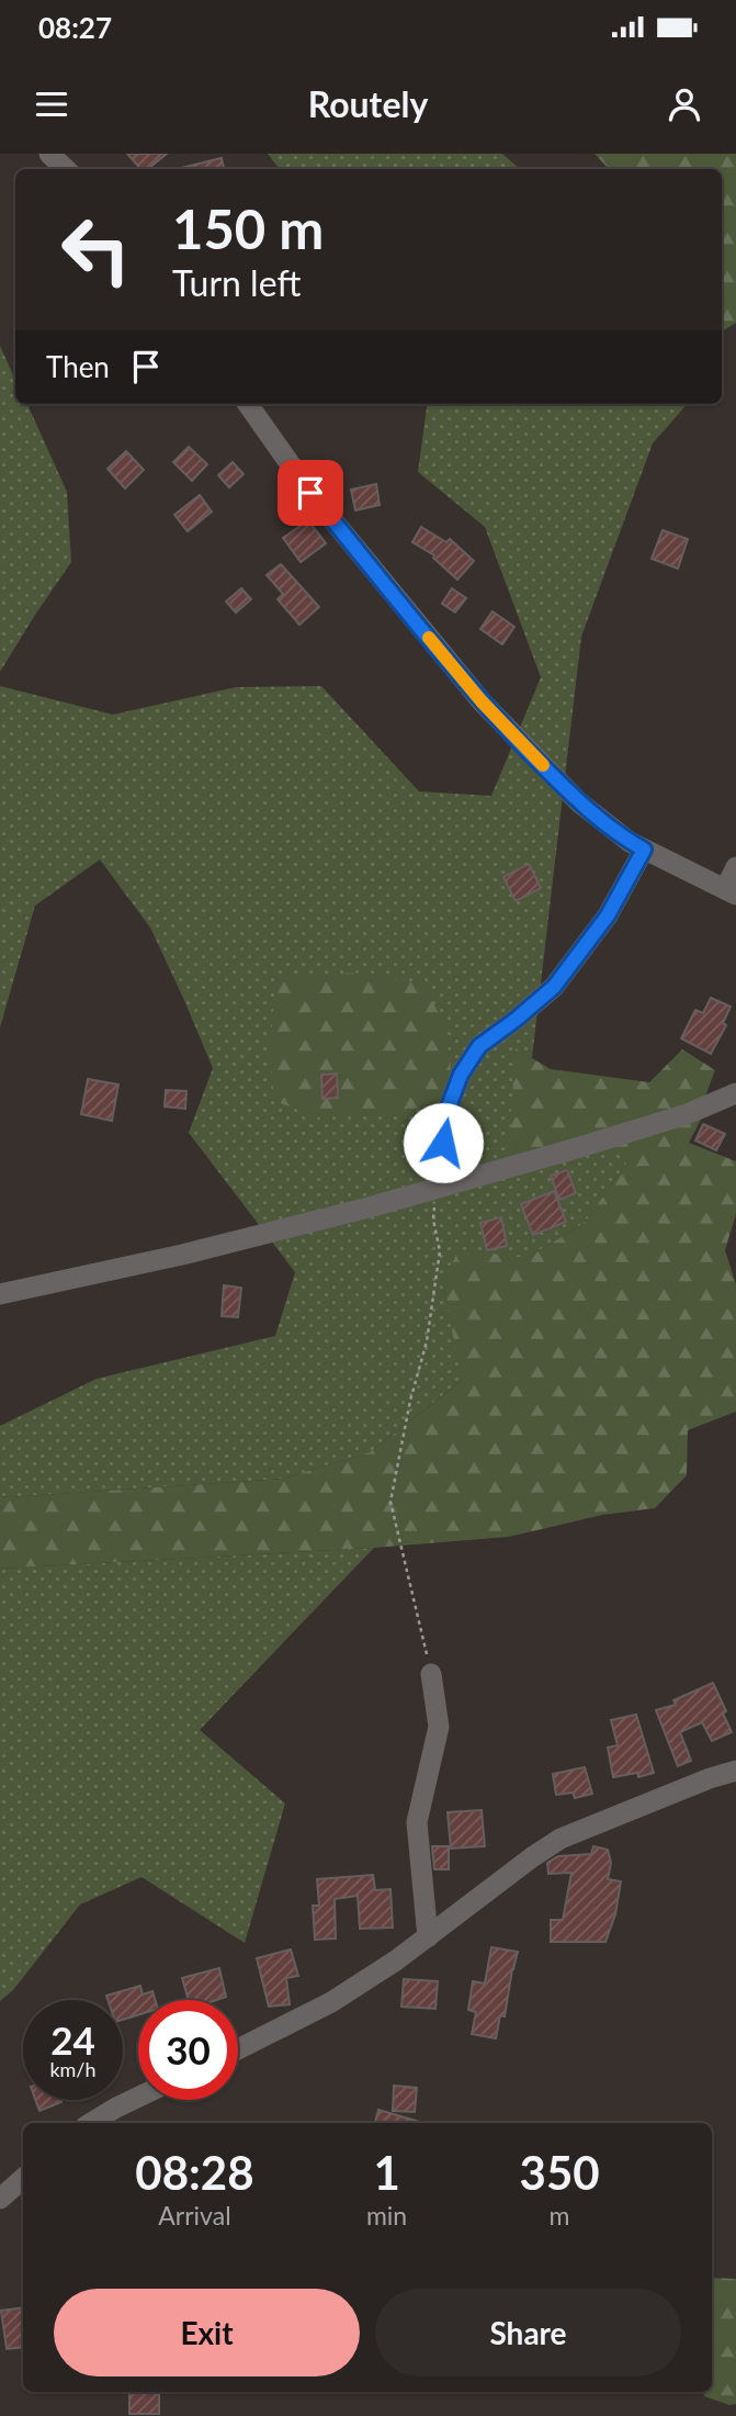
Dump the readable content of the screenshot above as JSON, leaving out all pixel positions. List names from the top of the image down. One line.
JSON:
{"page":{"status":"08:27","header":"Routely","turn":["150 m","Turn left"],"then":"Then","speed":"24 km/h","limit":"30","eta":["08:28","Arrival","1","min","350","m"],"buttons":["Exit","Share"]}}
